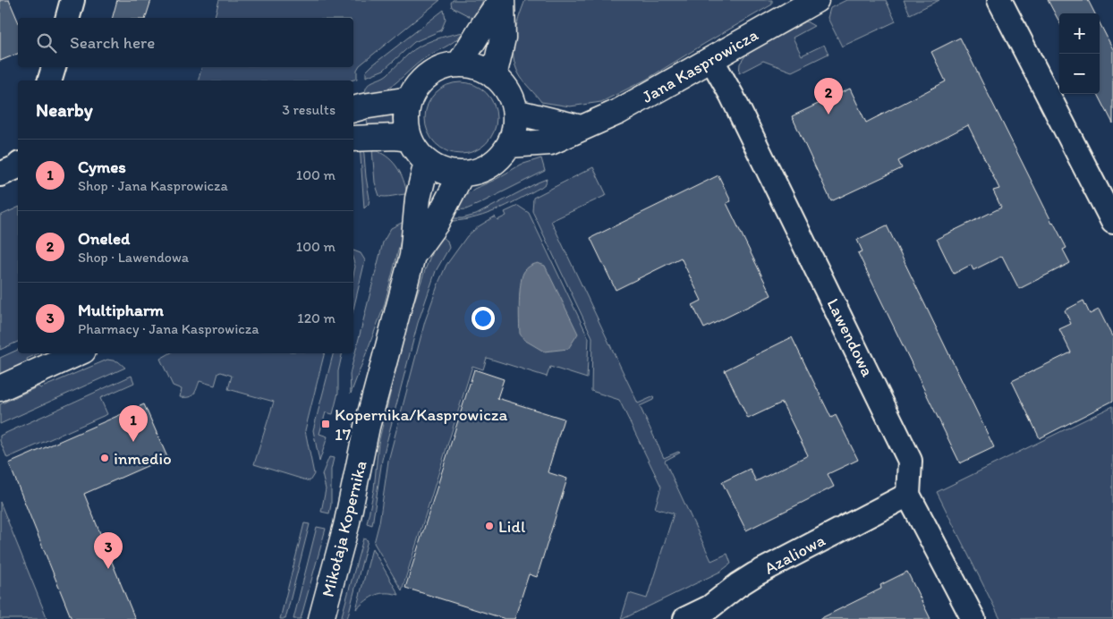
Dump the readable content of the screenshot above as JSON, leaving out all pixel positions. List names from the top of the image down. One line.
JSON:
{"streets":{"street":["Jana Kasprowicza","Lawendowa","Mikołaja Kopernika","Azaliowa"]},"crossings":[["Jana Kasprowicza","Lawendowa"],["Jana Kasprowicza","Mikołaja Kopernika"],["Lawendowa","Azaliowa"]],"places":{"transit":["Kopernika/Kasprowicza 17"],"other":["inmedio","Lidl"]},"page":{"map_buttons":["+","−"],"search":"Search here","pins":["2","1","3"],"heading":["Nearby","3 results"],"list":[{"mark":"1","name":"Cymes","note":"Shop · Jana Kasprowicza","value":"100 m"},{"mark":"2","name":"Oneled","note":"Shop · Lawendowa","value":"100 m"},{"mark":"3","name":"Multipharm","note":"Pharmacy · Jana Kasprowicza","value":"120 m"}]}}
